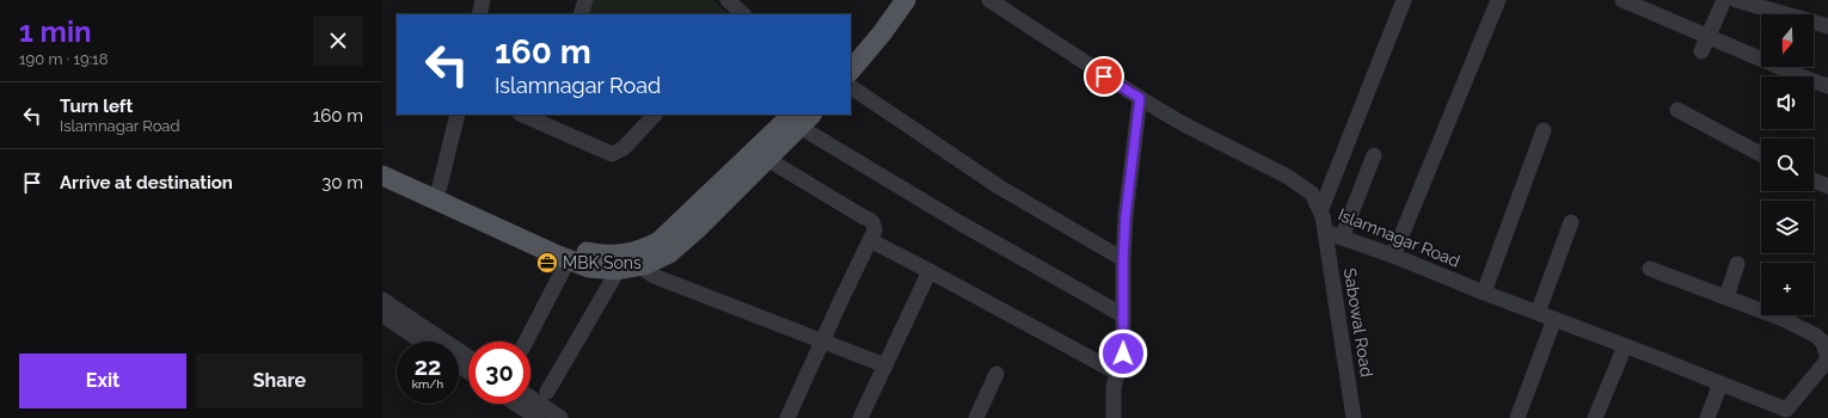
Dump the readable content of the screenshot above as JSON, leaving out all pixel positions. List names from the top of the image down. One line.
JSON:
{"streets":{"street":["Islamnagar Road","Sabowal Road"]},"crossings":[["Islamnagar Road","Sabowal Road"]],"places":{"office":["MBK Sons"]},"north":"bottom","page":{"heading":["1 min","190 m · 19:18"],"map_buttons":"+","turn":["160 m","Islamnagar Road"],"list":[{"name":"Turn left","note":"Islamnagar Road","value":"160 m"},{"name":"Arrive at destination","value":"30 m"}],"speed":"22 km/h","limit":"30","buttons":["Exit","Share"]}}
